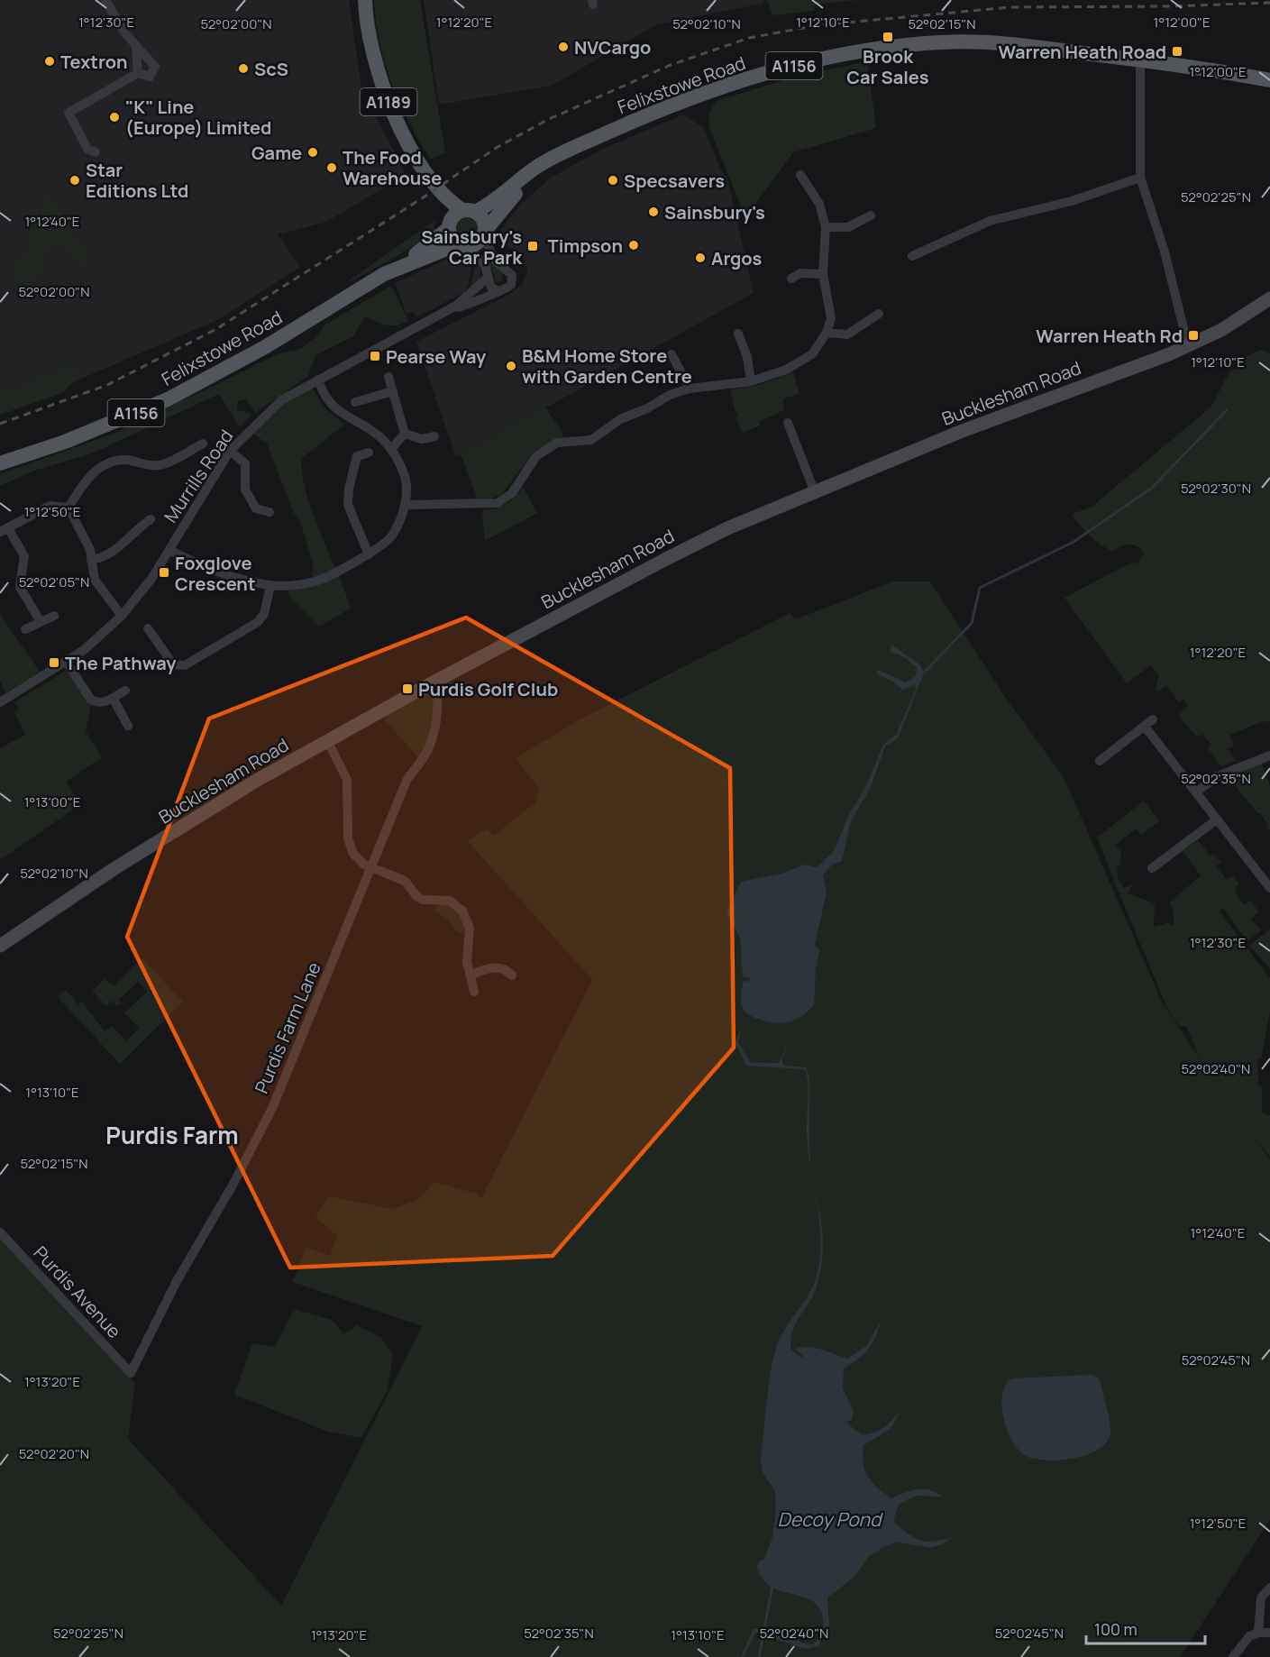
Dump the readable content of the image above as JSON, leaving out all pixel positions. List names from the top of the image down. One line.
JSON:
{"streets":{"main road":["A1156","Felixstowe Road","A1189"],"street":["Bucklesham Road","Murrills Road","Purdis Farm Lane","Purdis Avenue"]},"crossings":[["Felixstowe Road","A1189"],["Bucklesham Road","Purdis Farm Lane"],["Purdis Farm Lane","Purdis Avenue"]],"districts":["Purdis Farm"],"water":["Decoy Pond"],"places":{"transit":["Brook Car Sales","Warren Heath Road","Sainsbury's Car Park","Warren Heath Rd","Pearse Way","Foxglove Crescent","The Pathway","Purdis Golf Club"],"other":["NVCargo","Textron","ScS","\"K\" Line (Europe) Limited","Game","The Food Warehouse","Star Editions Ltd","Specsavers","Sainsbury's","Timpson","Argos","B&M Home Store with Garden Centre"]},"scale_bar":"100 m","coordinates":["1°12'10\"E","1°12'00\"E","1°12'30\"E","1°12'20\"E","52°02'00\"N","52°02'15\"N","52°02'10\"N","52°02'25\"N","1°12'40\"E","52°02'30\"N","1°12'50\"E","52°02'05\"N","52°02'35\"N","1°13'00\"E","52°02'40\"N","1°13'10\"E","52°02'45\"N","1°13'20\"E","52°02'20\"N"]}
